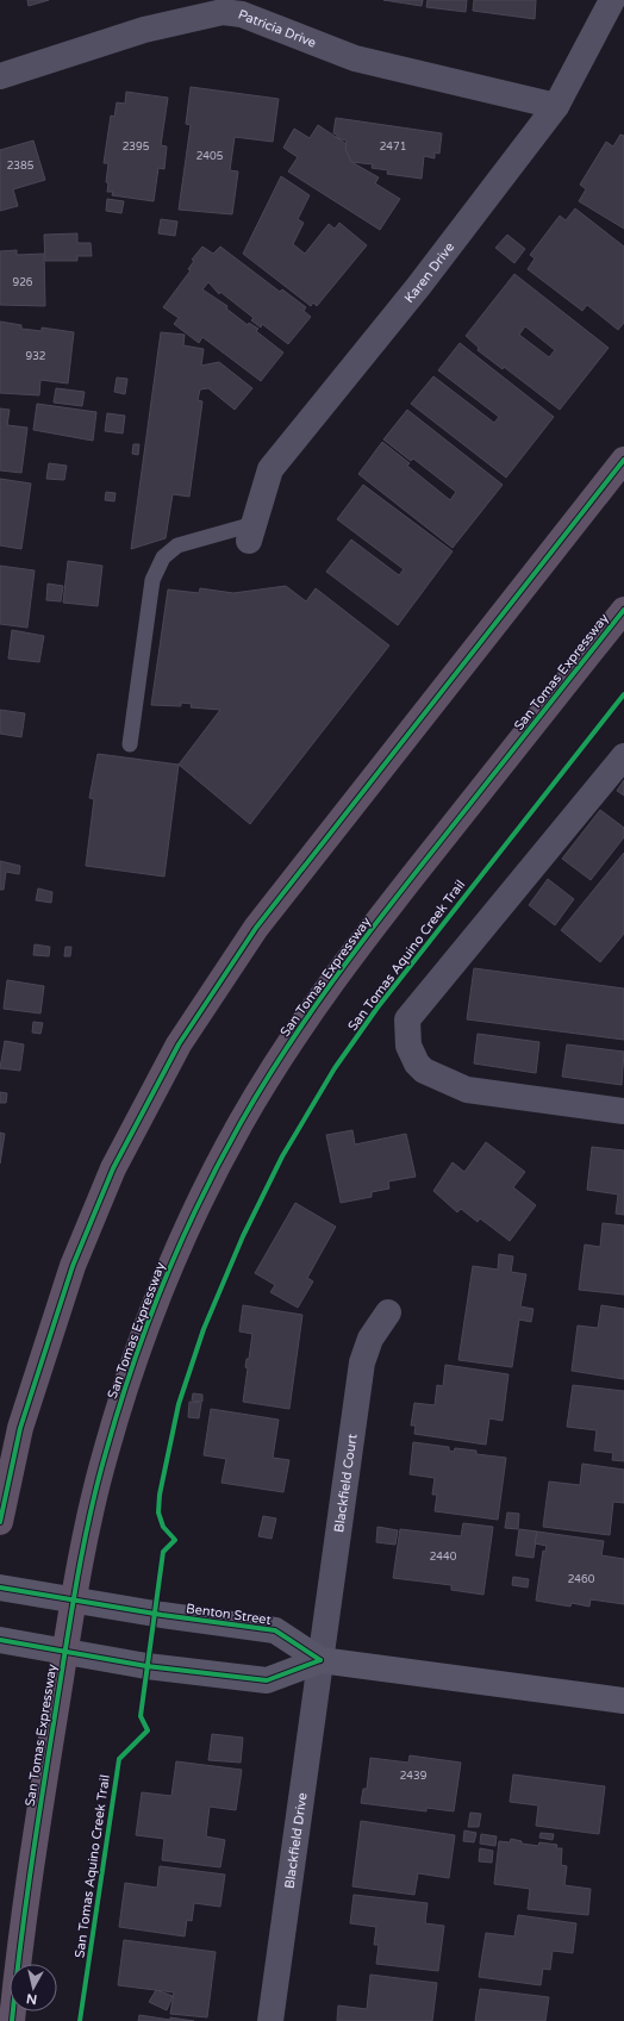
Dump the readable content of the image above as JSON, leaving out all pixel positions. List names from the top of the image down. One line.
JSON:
{"streets":{"highway":["San Tomas Expressway"],"main road":["Benton Street"],"street":["Patricia Drive","Karen Drive","Blackfield Court","Blackfield Drive"],"cycle path":["San Tomas Aquino Creek Trail"]},"crossings":[["Patricia Drive","Karen Drive"],["San Tomas Expressway","Benton Street"],["Blackfield Court","Benton Street"],["Blackfield Court","Blackfield Drive"],["Benton Street","Blackfield Drive"]],"house_numbers":["2395","2471","2405","2385","926","932","2440","2460","2439"],"north":"bottom"}
